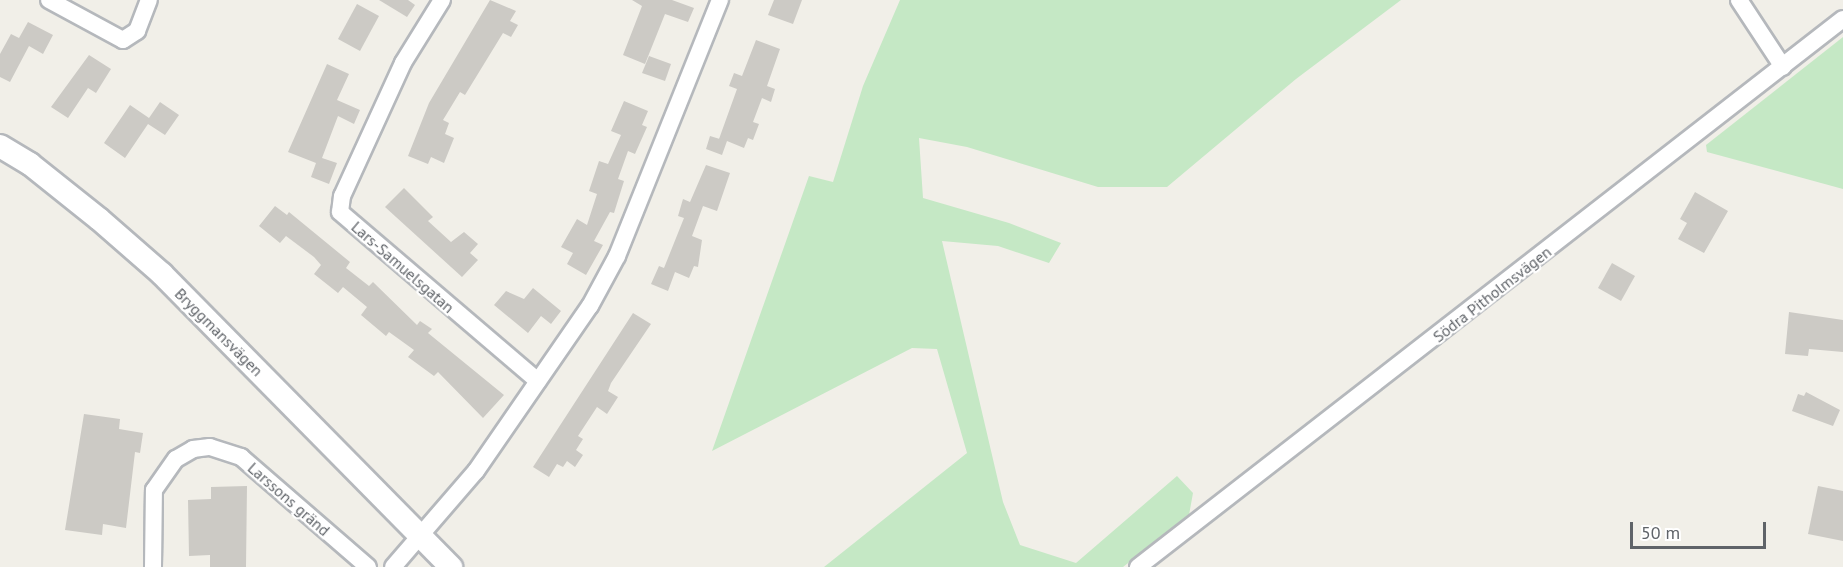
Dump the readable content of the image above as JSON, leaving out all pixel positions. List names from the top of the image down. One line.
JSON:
{"streets":{"street":["Lars-Samuelsgatan","Södra Pitholmsvägen","Bryggmansvägen","Larssons gränd"]},"scale_bar":"50 m"}
